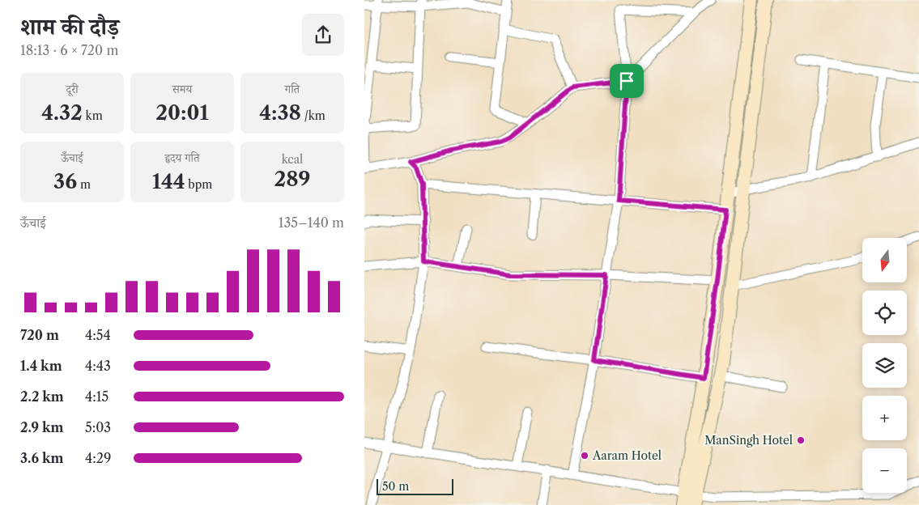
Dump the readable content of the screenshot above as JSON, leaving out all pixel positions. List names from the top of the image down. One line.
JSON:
{"places":["ManSingh Hotel","Aaram Hotel"],"scale_bar":"50 m","north":"bottom","page":{"heading":["शाम की दौड़","18:13 · 6 × 720 m"],"stats":[["दूरी","4.32 km"],["समय","20:01"],["गति","4:38 /km"],["ऊँचाई","36 m"],["हृदय गति","144 bpm"],["kcal","289"]],"chart":["ऊँचाई","135–140 m"],"map_buttons":["+","−"],"list":[{"name":"720 m","note":"4:54"},{"name":"1.4 km","note":"4:43"},{"name":"2.2 km","note":"4:15"},{"name":"2.9 km","note":"5:03"},{"name":"3.6 km","note":"4:29"}],"scale":"50 m"}}
